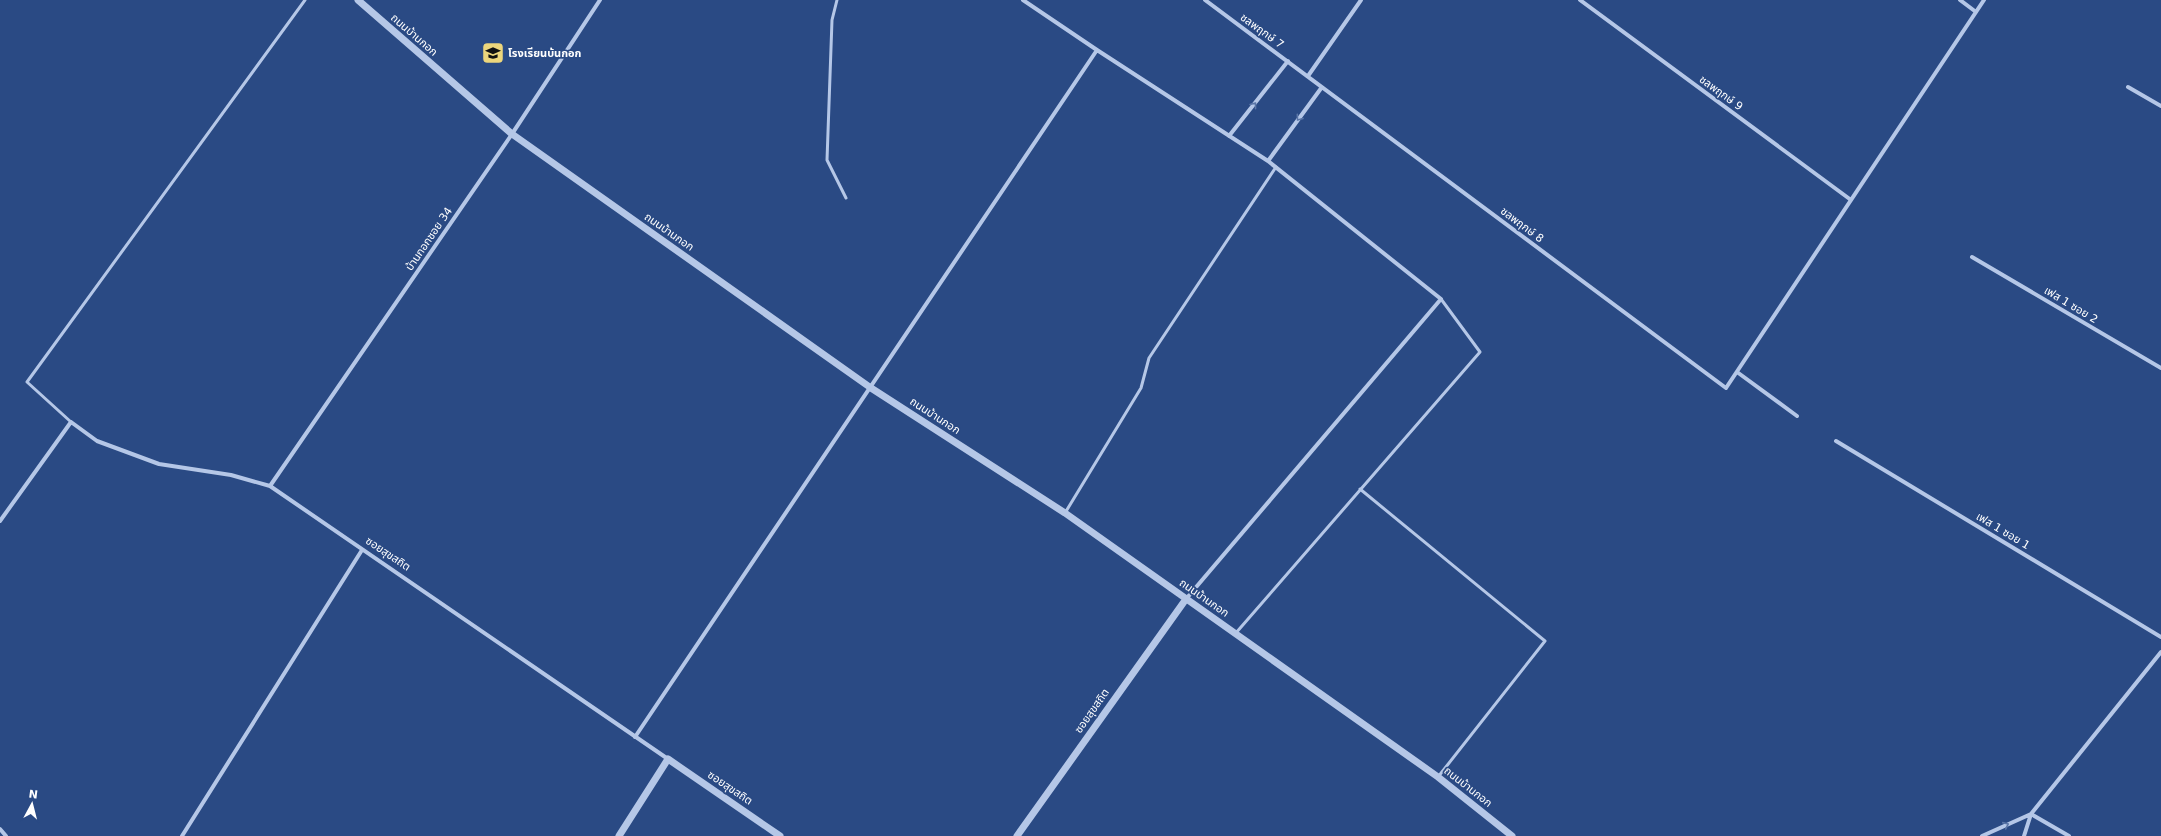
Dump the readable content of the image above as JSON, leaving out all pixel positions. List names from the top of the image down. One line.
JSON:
{"streets":{"street":["ชลพฤกษ์ 7","ถนนบ้านกอก","ชลพฤกษ์ 9","ชลพฤกษ์ 8","บ้านกอกซอย 34","เฟส 1 ซอย 2","เฟส 1 ซอย 1","ซอยสุขสถิต"]},"crossings":[["ชลพฤกษ์ 7","ชลพฤกษ์ 8"],["ถนนบ้านกอก","บ้านกอกซอย 34"],["ถนนบ้านกอก","ซอยสุขสถิต"],["บ้านกอกซอย 34","ซอยสุขสถิต"]],"places":{"school or university":["โรงเรียนบ้นกอก"]},"north":"top"}
